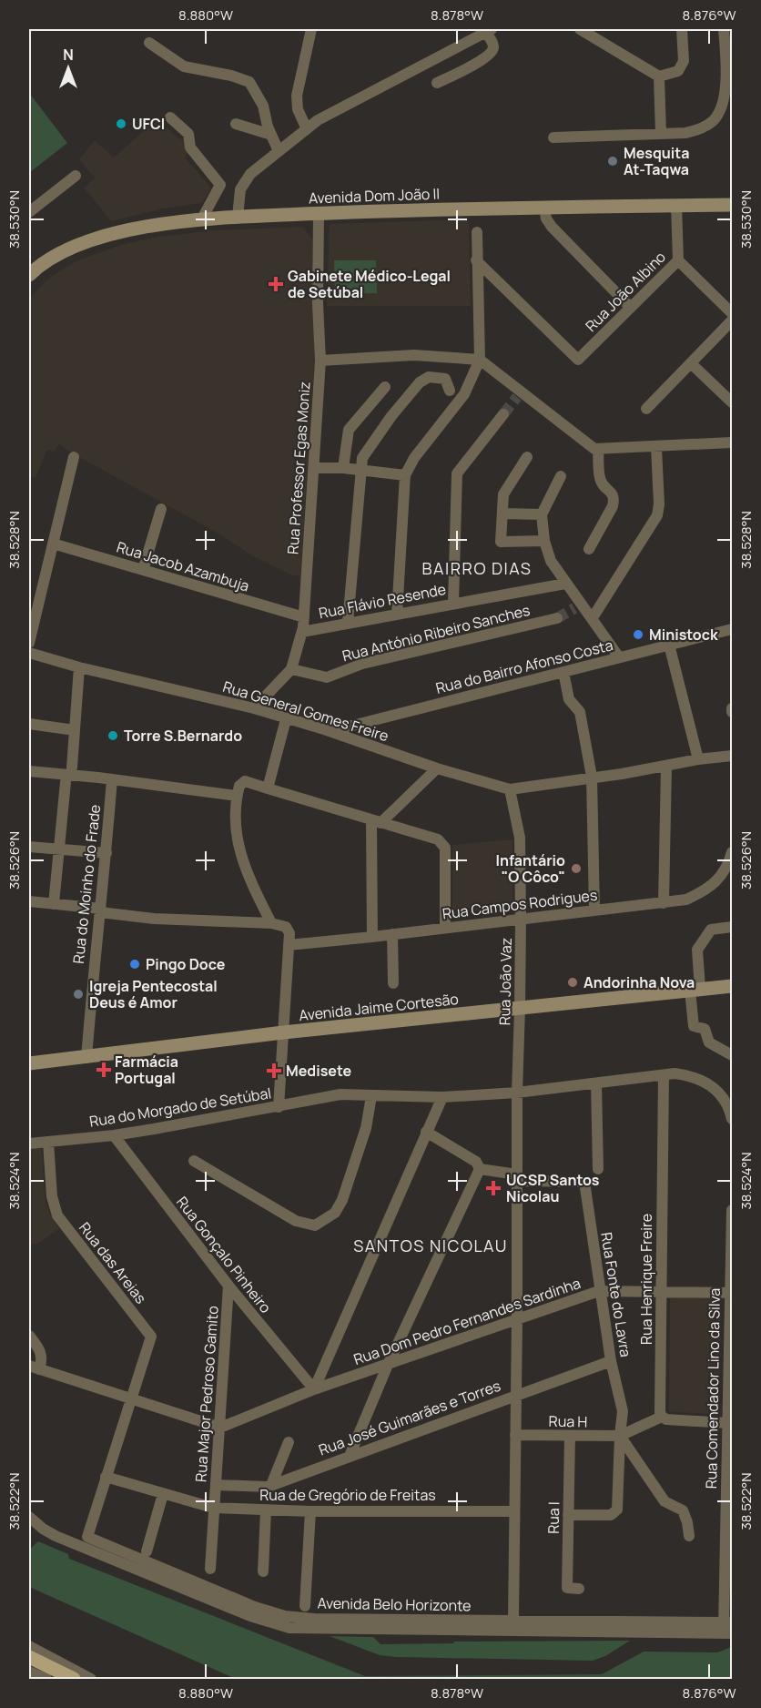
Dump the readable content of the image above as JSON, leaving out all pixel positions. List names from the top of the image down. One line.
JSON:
{"streets":{"main road":["Avenida Dom João II","Avenida Jaime Cortesão"],"street":["Rua João Albino","Rua Professor Egas Moniz","Rua Jacob Azambuja","Rua Flávio Resende","Rua António Ribeiro Sanches","Rua do Bairro Afonso Costa","Rua General Gomes Freire","Rua do Moinho do Frade","Rua Campos Rodrigues","Rua João Vaz","Rua do Morgado de Setúbal","Rua Gonçalo Pinheiro","Rua das Areias","Rua Henrique Freire","Rua Fonte do Lavra","Rua Dom Pedro Fernandes Sardinha","Rua Comendador Lino da Silva","Rua Major Pedroso Gamito","Rua José Guimarães e Torres","Rua H","Rua de Gregório de Freitas","Rua I","Avenida Belo Horizonte"]},"crossings":[["Avenida Dom João II","Rua João Albino"],["Avenida Dom João II","Rua Professor Egas Moniz"],["Rua Professor Egas Moniz","Rua Jacob Azambuja"],["Rua Professor Egas Moniz","Rua Flávio Resende"],["Rua Professor Egas Moniz","Rua António Ribeiro Sanches"],["Rua Professor Egas Moniz","Rua General Gomes Freire"],["Rua Jacob Azambuja","Rua Flávio Resende"],["Rua do Bairro Afonso Costa","Rua General Gomes Freire"],["Rua General Gomes Freire","Rua João Vaz"],["Rua do Moinho do Frade","Avenida Jaime Cortesão"],["Rua Campos Rodrigues","Rua João Vaz"],["Rua João Vaz","Avenida Jaime Cortesão"],["Rua João Vaz","Rua do Morgado de Setúbal"],["Rua João Vaz","Rua Fonte do Lavra"],["Rua João Vaz","Rua Dom Pedro Fernandes Sardinha"],["Rua João Vaz","Rua José Guimarães e Torres"],["Rua João Vaz","Rua H"],["Rua João Vaz","Rua de Gregório de Freitas"],["Rua João Vaz","Avenida Belo Horizonte"],["Rua do Morgado de Setúbal","Rua Gonçalo Pinheiro"],["Rua do Morgado de Setúbal","Rua das Areias"],["Rua do Morgado de Setúbal","Rua Henrique Freire"],["Rua Gonçalo Pinheiro","Rua Dom Pedro Fernandes Sardinha"],["Rua Gonçalo Pinheiro","Rua Major Pedroso Gamito"],["Rua Henrique Freire","Rua Dom Pedro Fernandes Sardinha"],["Rua Henrique Freire","Rua H"],["Rua Fonte do Lavra","Rua Dom Pedro Fernandes Sardinha"],["Rua Fonte do Lavra","Rua José Guimarães e Torres"],["Rua Fonte do Lavra","Rua H"],["Rua Dom Pedro Fernandes Sardinha","Rua Comendador Lino da Silva"],["Rua Dom Pedro Fernandes Sardinha","Rua Major Pedroso Gamito"],["Rua Comendador Lino da Silva","Avenida Belo Horizonte"],["Rua Major Pedroso Gamito","Rua José Guimarães e Torres"],["Rua Major Pedroso Gamito","Rua de Gregório de Freitas"],["Rua H","Rua I"]],"districts":["BAIRRO DIAS","SANTOS NICOLAU"],"places":{"other":["UFCI","Mesquita At-Taqwa","Ministock","Torre S.Bernardo","Infantário \"O Côco\"","Pingo Doce","Andorinha Nova","Igreja Pentecostal Deus é Amor"],"health":["Gabinete Médico-Legal de Setúbal","Farmácia Portugal","Medisete","UCSP Santos Nicolau"]},"north":"top","coordinates":["8.880°W","8.878°W","8.876°W","38.530°N","38.528°N","38.526°N","38.524°N","38.522°N"]}
